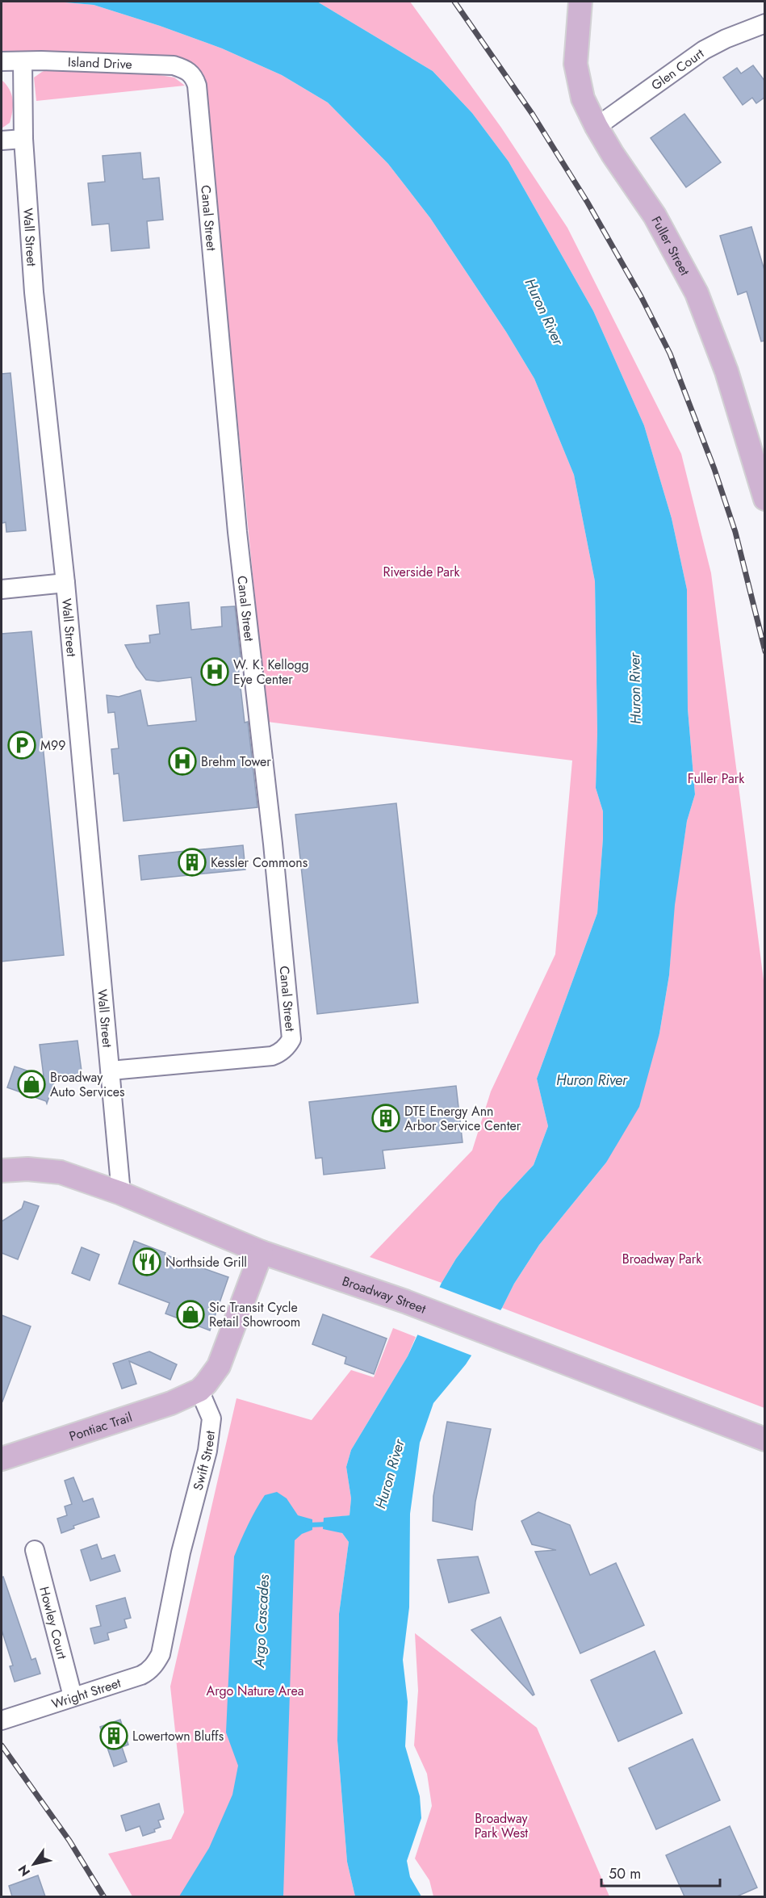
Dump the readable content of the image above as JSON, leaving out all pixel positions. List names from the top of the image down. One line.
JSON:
{"streets":{"main road":["Fuller Street","Broadway Street","Pontiac Trail"],"street":["Island Drive","Glen Court","Canal Street","Wall Street","Swift Street","Howley Court","Wright Street"]},"crossings":[["Island Drive","Canal Street"],["Island Drive","Wall Street"],["Glen Court","Fuller Street"],["Canal Street","Wall Street"],["Wall Street","Broadway Street"],["Pontiac Trail","Swift Street"],["Swift Street","Wright Street"],["Howley Court","Wright Street"]],"water":["Huron River","Argo Cascades"],"parks":["Riverside Park","Fuller Park","Broadway Park","Argo Nature Area","Broadway Park West"],"places":{"hospital":["W. K. Kellogg Eye Center","Brehm Tower"],"parking":["M99"],"building":["Kessler Commons","DTE Energy Ann Arbor Service Center","Lowertown Bluffs"],"shop":["Broadway Auto Services","Sic Transit Cycle Retail Showroom"],"restaurant":["Northside Grill"]},"scale_bar":"50 m","north":"bottom left"}
